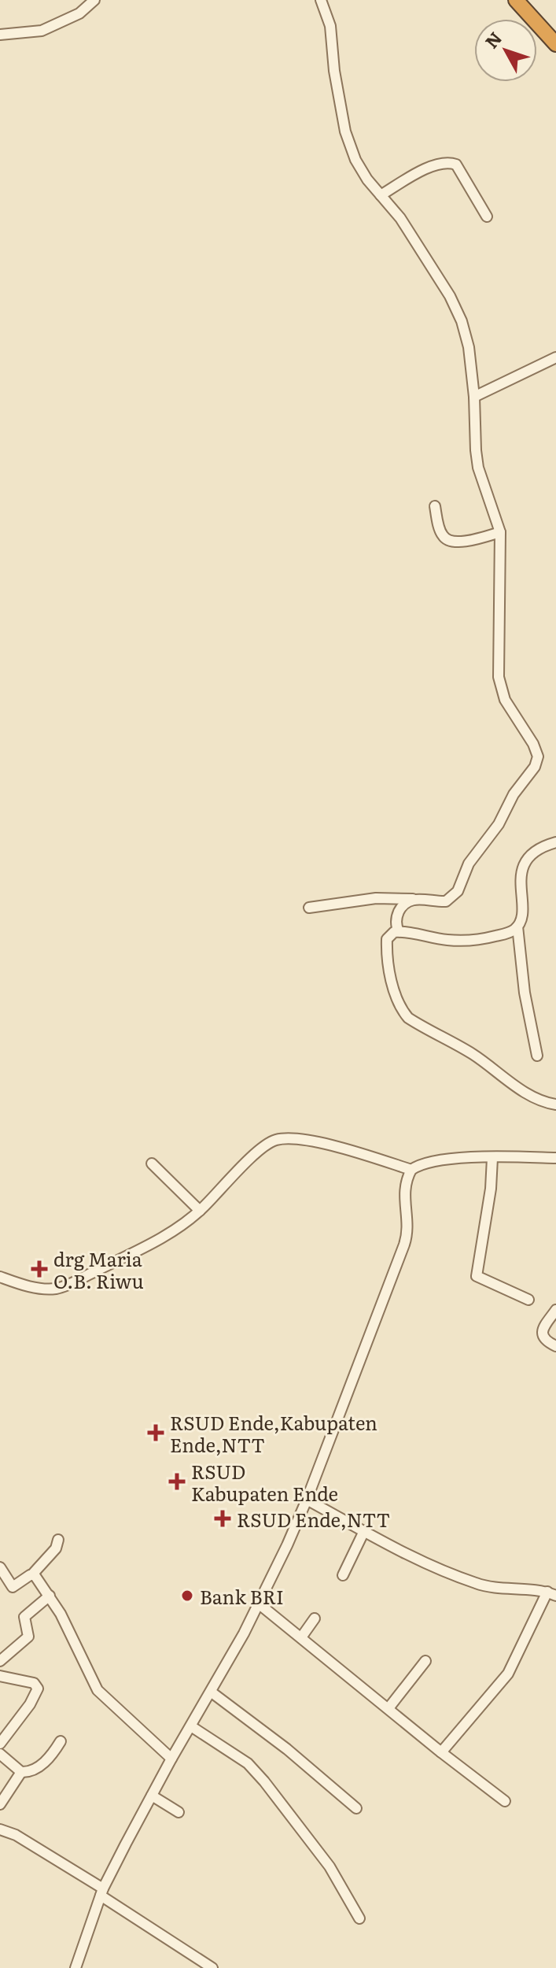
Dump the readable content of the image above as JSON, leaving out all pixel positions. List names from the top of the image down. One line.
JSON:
{"places":{"health":["drg Maria O.B. Riwu","RSUD Ende,Kabupaten Ende,NTT","RSUD Kabupaten Ende","RSUD Ende,NTT"],"other":["Bank BRI"]},"north":"top left"}
